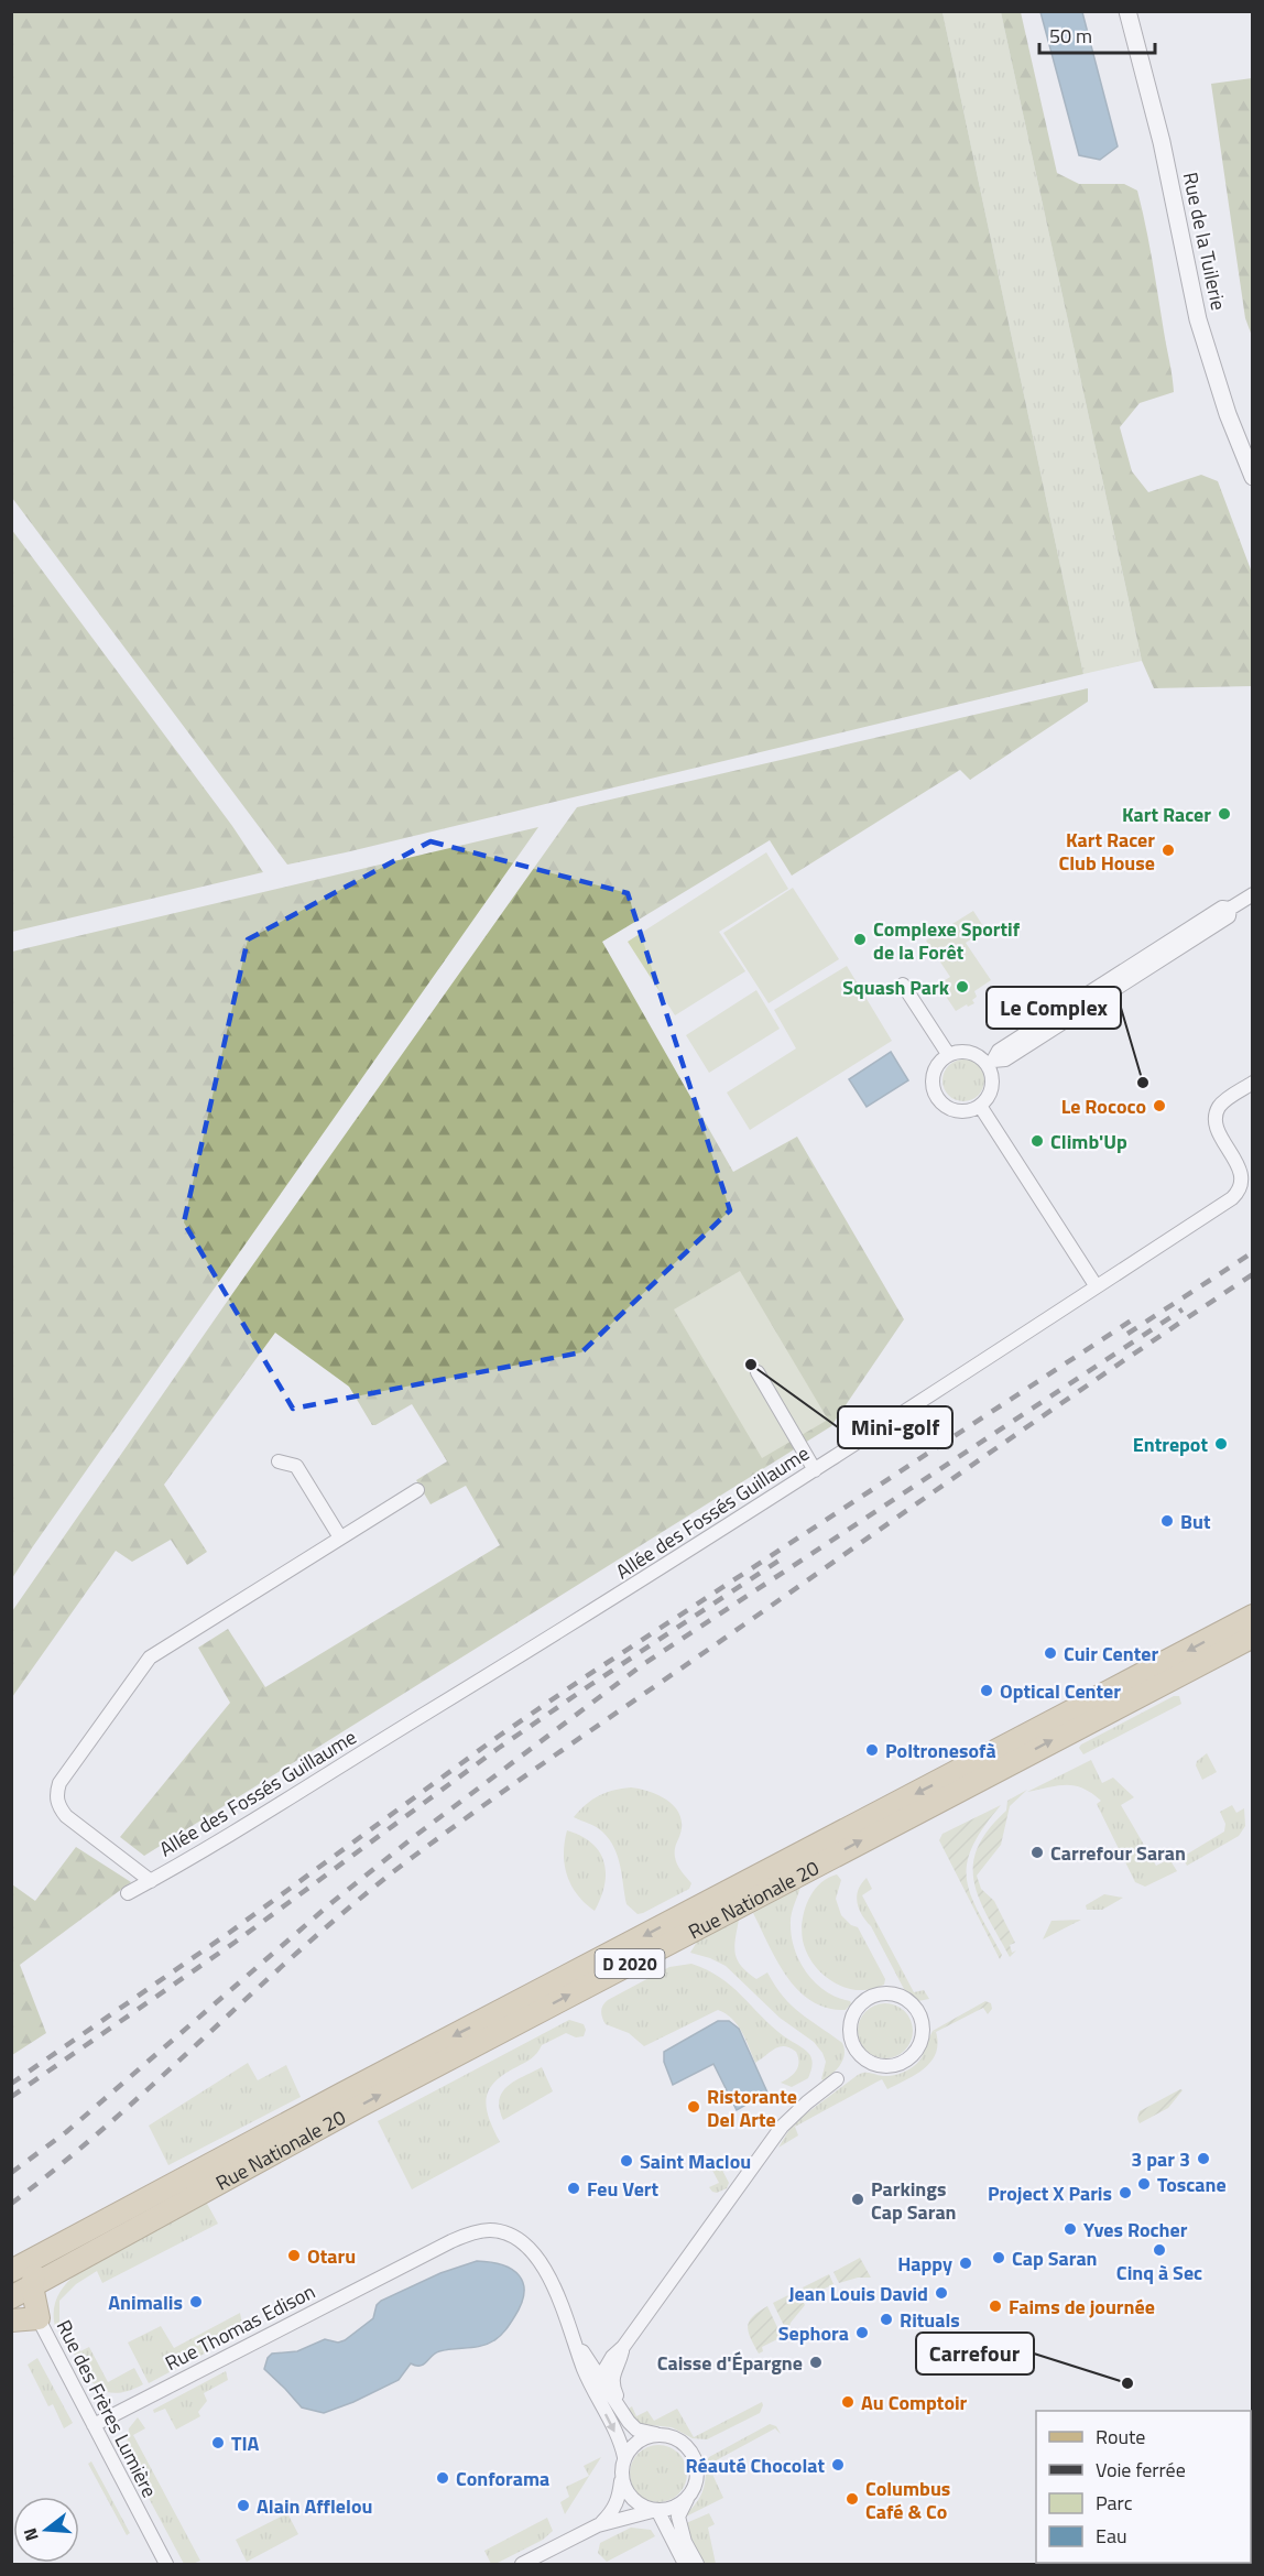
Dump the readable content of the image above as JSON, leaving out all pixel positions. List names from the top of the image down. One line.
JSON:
{"streets":{"main road":["Rue Nationale 20","D 2020"],"street":["Rue de la Tuilerie","Allée des Fossés Guillaume","Rue Thomas Edison","Rue des Frères Lumière"]},"crossings":[["Rue Nationale 20","D 2020"],["Rue Thomas Edison","Rue des Frères Lumière"]],"places":["Kart Racer","Kart Racer Club House","Complexe Sportif de la Forêt","Squash Park","Le Complex","Le Rococo","Climb'Up","Mini-golf","Entrepot","But","Cuir Center","Optical Center","Poltronesofà","Carrefour Saran","Ristorante Del Arte","3 par 3","Saint Maclou","Toscane","Feu Vert","Project X Paris","Parkings Cap Saran","Yves Rocher","Cinq à Sec","Otaru","Cap Saran","Happy","Jean Louis David","Animalis","Faims de journée","Rituals","Sephora","Caisse d'Épargne","Carrefour","Au Comptoir","TIA","Réauté Chocolat","Conforama","Columbus Café & Co","Alain Afflelou"],"legend":["Route","Voie ferrée","Parc","Eau"],"scale_bar":"50 m","north":"left"}
